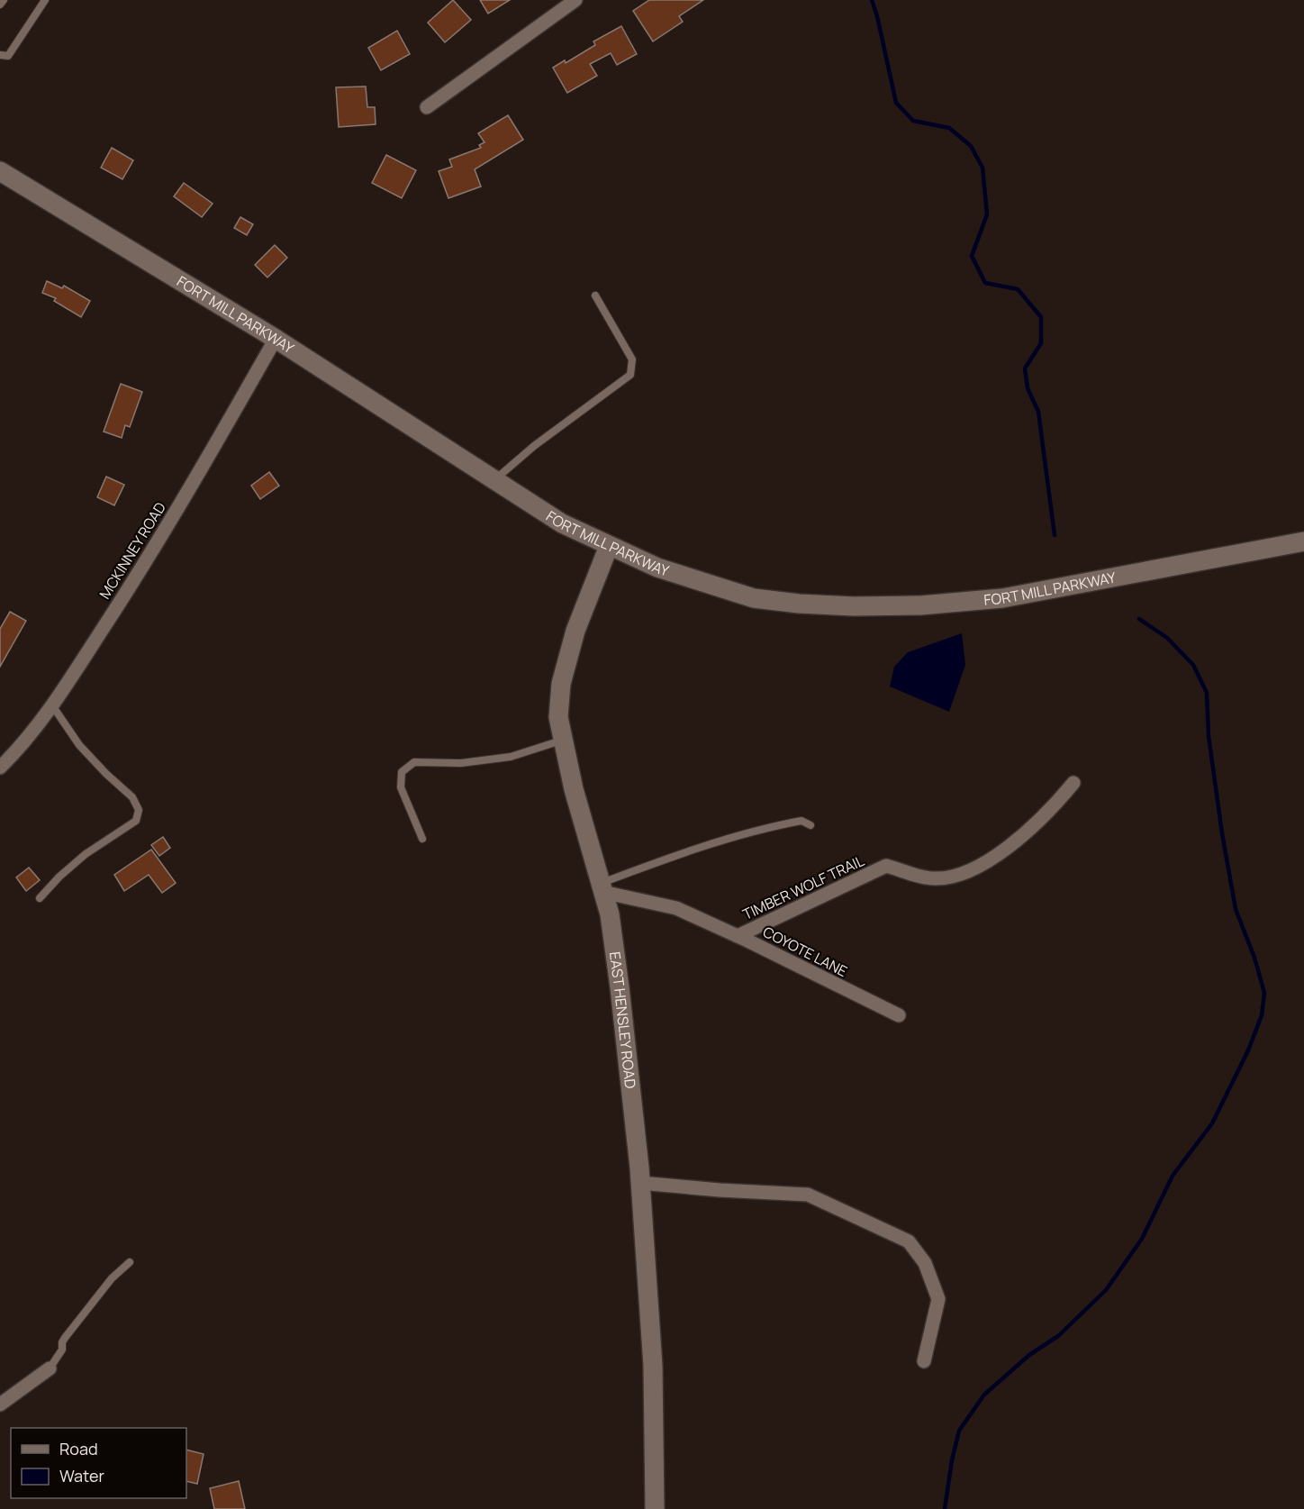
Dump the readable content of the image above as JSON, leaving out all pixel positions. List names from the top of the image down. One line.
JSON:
{"streets":{"main road":["FORT MILL PARKWAY","EAST HENSLEY ROAD"],"street":["MCKINNEY ROAD","TIMBER WOLF TRAIL","COYOTE LANE"]},"crossings":[["FORT MILL PARKWAY","MCKINNEY ROAD"],["FORT MILL PARKWAY","EAST HENSLEY ROAD"],["TIMBER WOLF TRAIL","COYOTE LANE"],["COYOTE LANE","EAST HENSLEY ROAD"]],"legend":["Road","Water"]}
